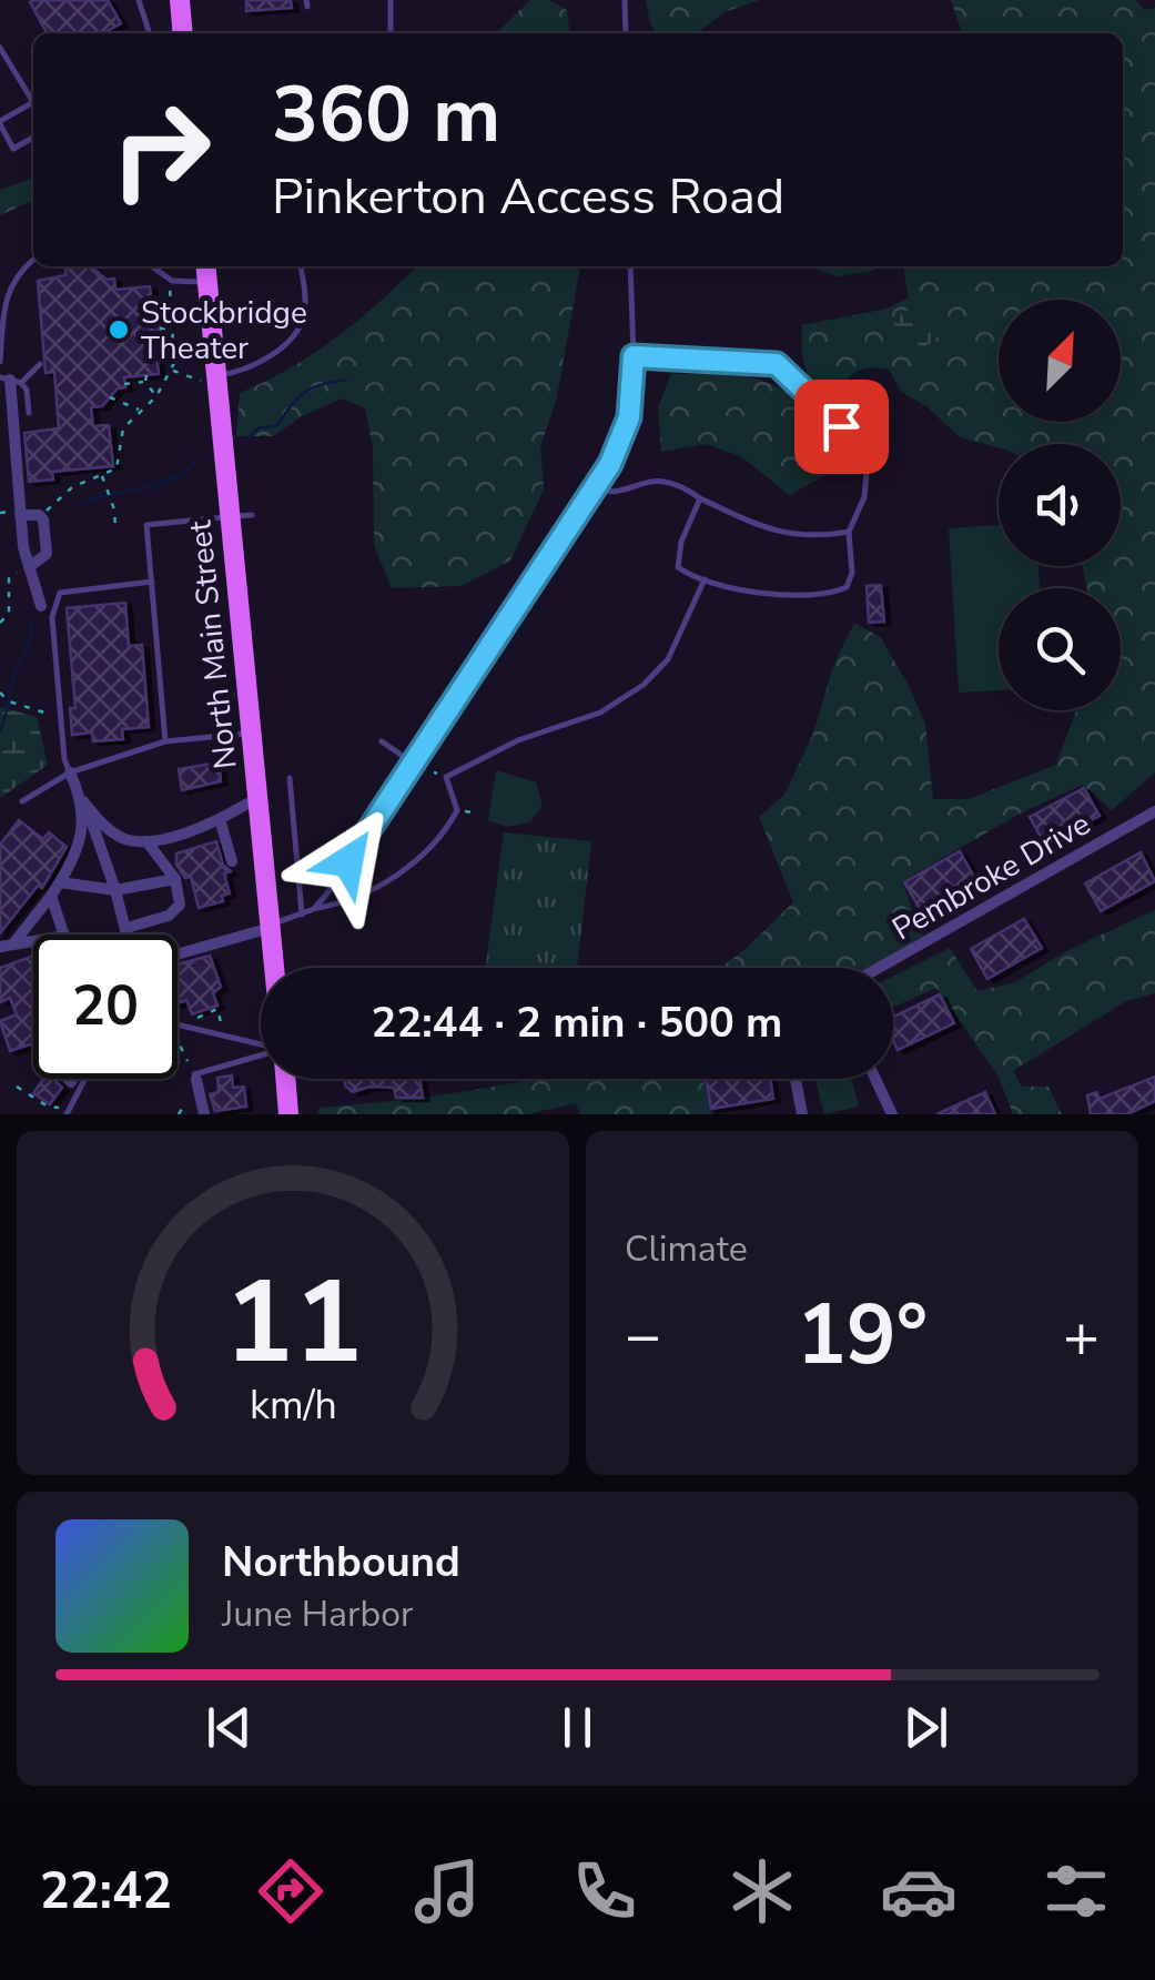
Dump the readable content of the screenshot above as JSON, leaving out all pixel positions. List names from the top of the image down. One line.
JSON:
{"streets":{"main road":["North Main Street"],"street":["Pembroke Drive"]},"places":["Stockbridge Theater"],"north":"top right","page":{"turn":["360 m","Pinkerton Access Road"],"limit":"20","trip":"22:44 · 2 min · 500 m","tile":"Climate","heat":["−","19°","+"],"song":["Northbound","June Harbor"],"tabs":"22:42","gauge":["11","km/h"]}}
